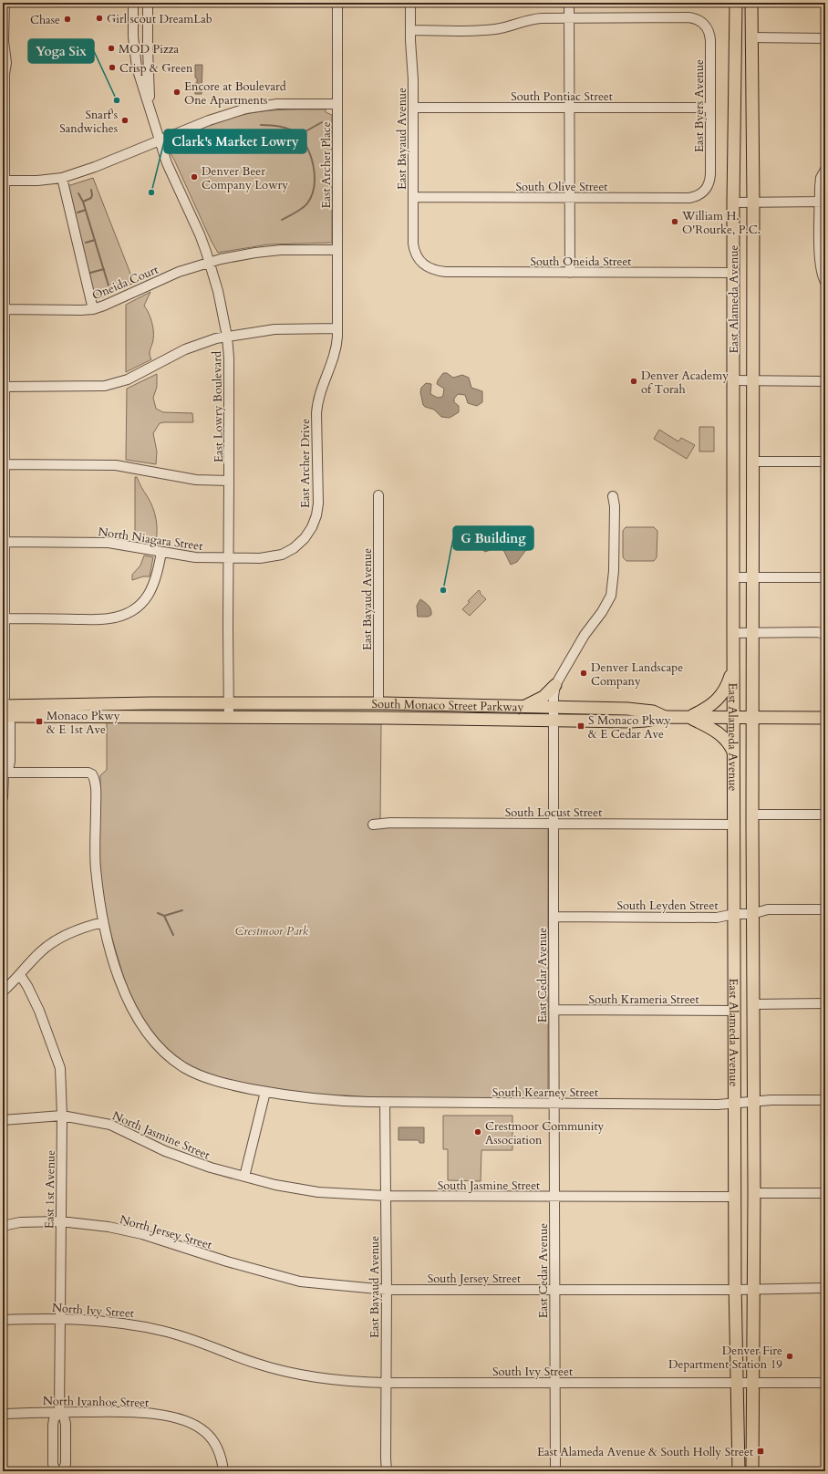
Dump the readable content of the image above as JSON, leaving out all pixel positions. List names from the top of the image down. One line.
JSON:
{"streets":{"main road":["East Alameda Avenue","South Monaco Street Parkway"],"street":["South Pontiac Street","East Byers Avenue","East Bayaud Avenue","East Archer Place","South Olive Street","South Oneida Street","Oneida Court","East Lowry Boulevard","East Archer Drive","North Niagara Street","South Locust Street","South Leyden Street","East Cedar Avenue","South Krameria Street","South Kearney Street","North Jasmine Street","South Jasmine Street","East 1st Avenue","North Jersey Street","South Jersey Street","North Ivy Street","South Ivy Street","North Ivanhoe Street"]},"crossings":[["South Pontiac Street","East Byers Avenue"],["South Pontiac Street","East Bayaud Avenue"],["East Byers Avenue","South Olive Street"],["East Bayaud Avenue","South Olive Street"],["East Bayaud Avenue","South Oneida Street"],["East Bayaud Avenue","South Monaco Street Parkway"],["East Bayaud Avenue","South Kearney Street"],["East Bayaud Avenue","South Jasmine Street"],["East Bayaud Avenue","South Jersey Street"],["East Bayaud Avenue","South Ivy Street"],["East Archer Place","Oneida Court"],["East Archer Place","East Archer Drive"],["South Oneida Street","East Alameda Avenue"],["Oneida Court","East Lowry Boulevard"],["East Alameda Avenue","South Monaco Street Parkway"],["East Alameda Avenue","South Locust Street"],["East Alameda Avenue","South Leyden Street"],["East Alameda Avenue","South Krameria Street"],["East Alameda Avenue","South Kearney Street"],["East Alameda Avenue","South Jasmine Street"],["East Alameda Avenue","South Jersey Street"],["East Alameda Avenue","South Ivy Street"],["East Lowry Boulevard","East Archer Drive"],["East Lowry Boulevard","North Niagara Street"],["East Lowry Boulevard","South Monaco Street Parkway"],["East Archer Drive","North Niagara Street"],["South Monaco Street Parkway","East Cedar Avenue"],["South Locust Street","East Cedar Avenue"],["South Leyden Street","East Cedar Avenue"],["East Cedar Avenue","South Krameria Street"],["East Cedar Avenue","South Kearney Street"],["East Cedar Avenue","South Jasmine Street"],["East Cedar Avenue","South Jersey Street"],["East Cedar Avenue","South Ivy Street"],["North Jasmine Street","South Jasmine Street"],["North Jasmine Street","East 1st Avenue"],["East 1st Avenue","North Jersey Street"],["East 1st Avenue","North Ivy Street"],["East 1st Avenue","North Ivanhoe Street"],["North Jersey Street","South Jersey Street"],["North Ivy Street","South Ivy Street"]],"parks":["Crestmoor Park"],"places":{"other":["Girl scout DreamLab","Chase","MOD Pizza","Crisp & Green","Encore at Boulevard One Apartments","Yoga Six","Snarf's Sandwiches","Denver Beer Company Lowry","Clark's Market Lowry","William H. O'Rourke, P.C.","Denver Academy of Torah","G Building","Denver Landscape Company","Crestmoor Community Association","Denver Fire Department Station 19"],"transit":["Monaco Pkwy & E 1st Ave","S Monaco Pkwy & E Cedar Ave","East Alameda Avenue & South Holly Street"]}}
